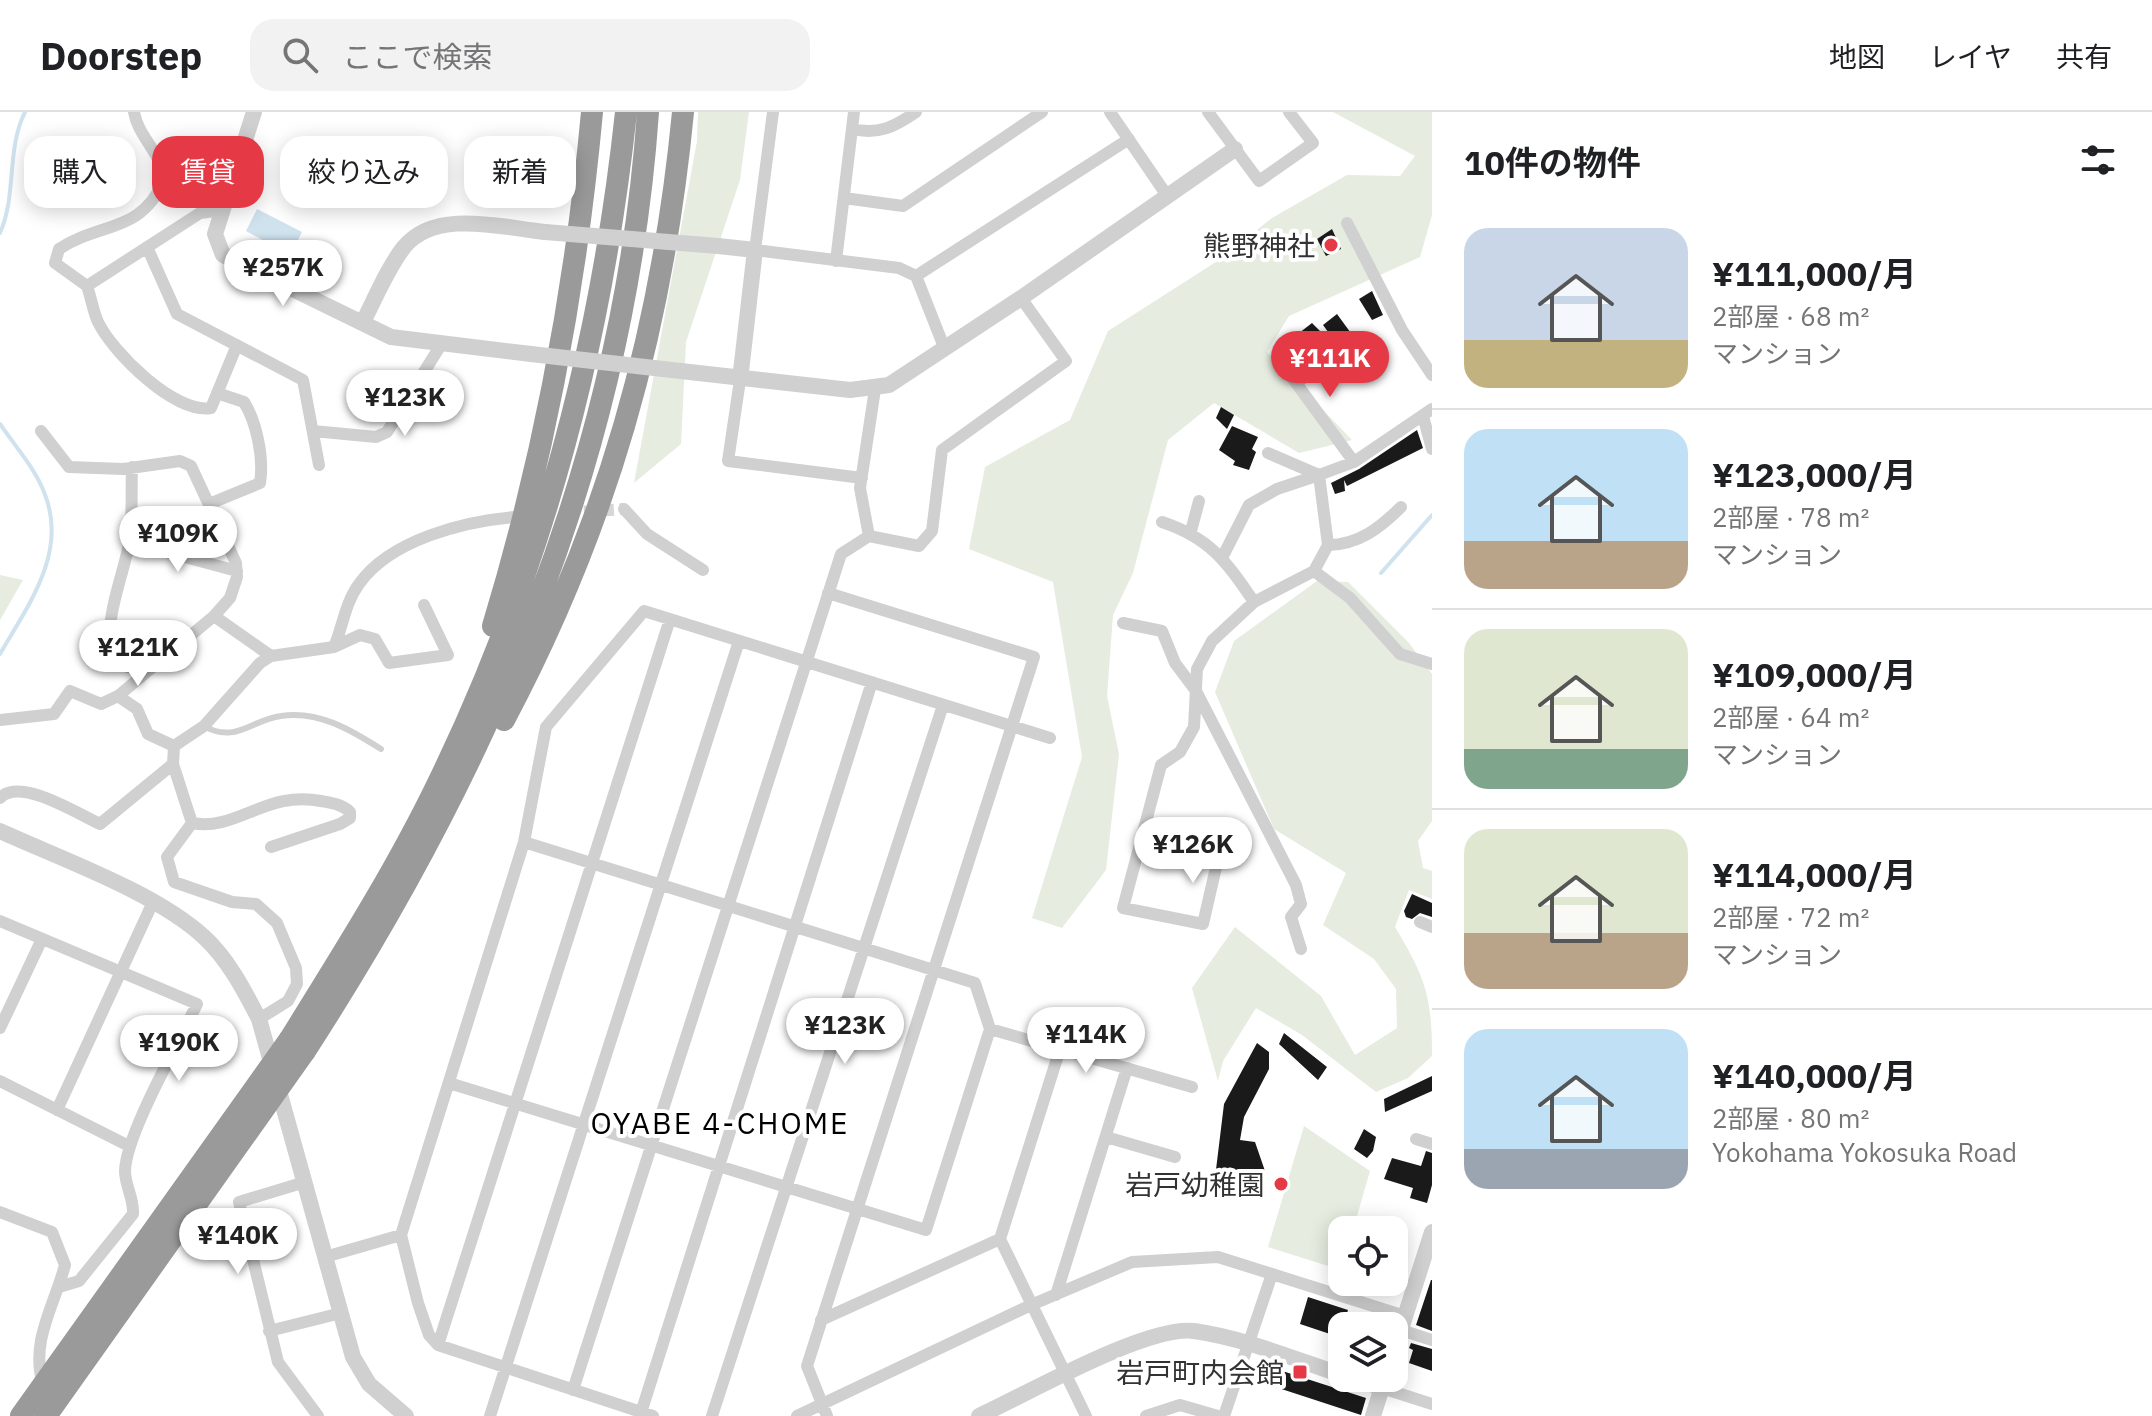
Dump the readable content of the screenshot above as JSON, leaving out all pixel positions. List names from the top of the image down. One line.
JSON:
{"districts":["OYABE 4-CHOME"],"places":{"other":["熊野神社","岩戸幼稚園"],"transit":["岩戸町内会館"]},"page":{"header":"Doorstep","search":"ここで検索","nav":["地図","レイヤ","共有"],"heading":"10件の物件","chip":["購入","賃貸","絞り込み","新着"],"list":[{"name":"¥111,000/月","note":"2部屋 · 68 m² · マンション"},{"name":"¥123,000/月","note":"2部屋 · 78 m² · マンション"},{"name":"¥109,000/月","note":"2部屋 · 64 m² · マンション"},{"name":"¥114,000/月","note":"2部屋 · 72 m² · マンション"},{"name":"¥140,000/月","note":"2部屋 · 80 m² · Yokohama Yokosuka Road"}],"price":["¥257K","¥111K","¥123K","¥109K","¥121K","¥126K","¥123K","¥114K","¥190K","¥140K"]}}
